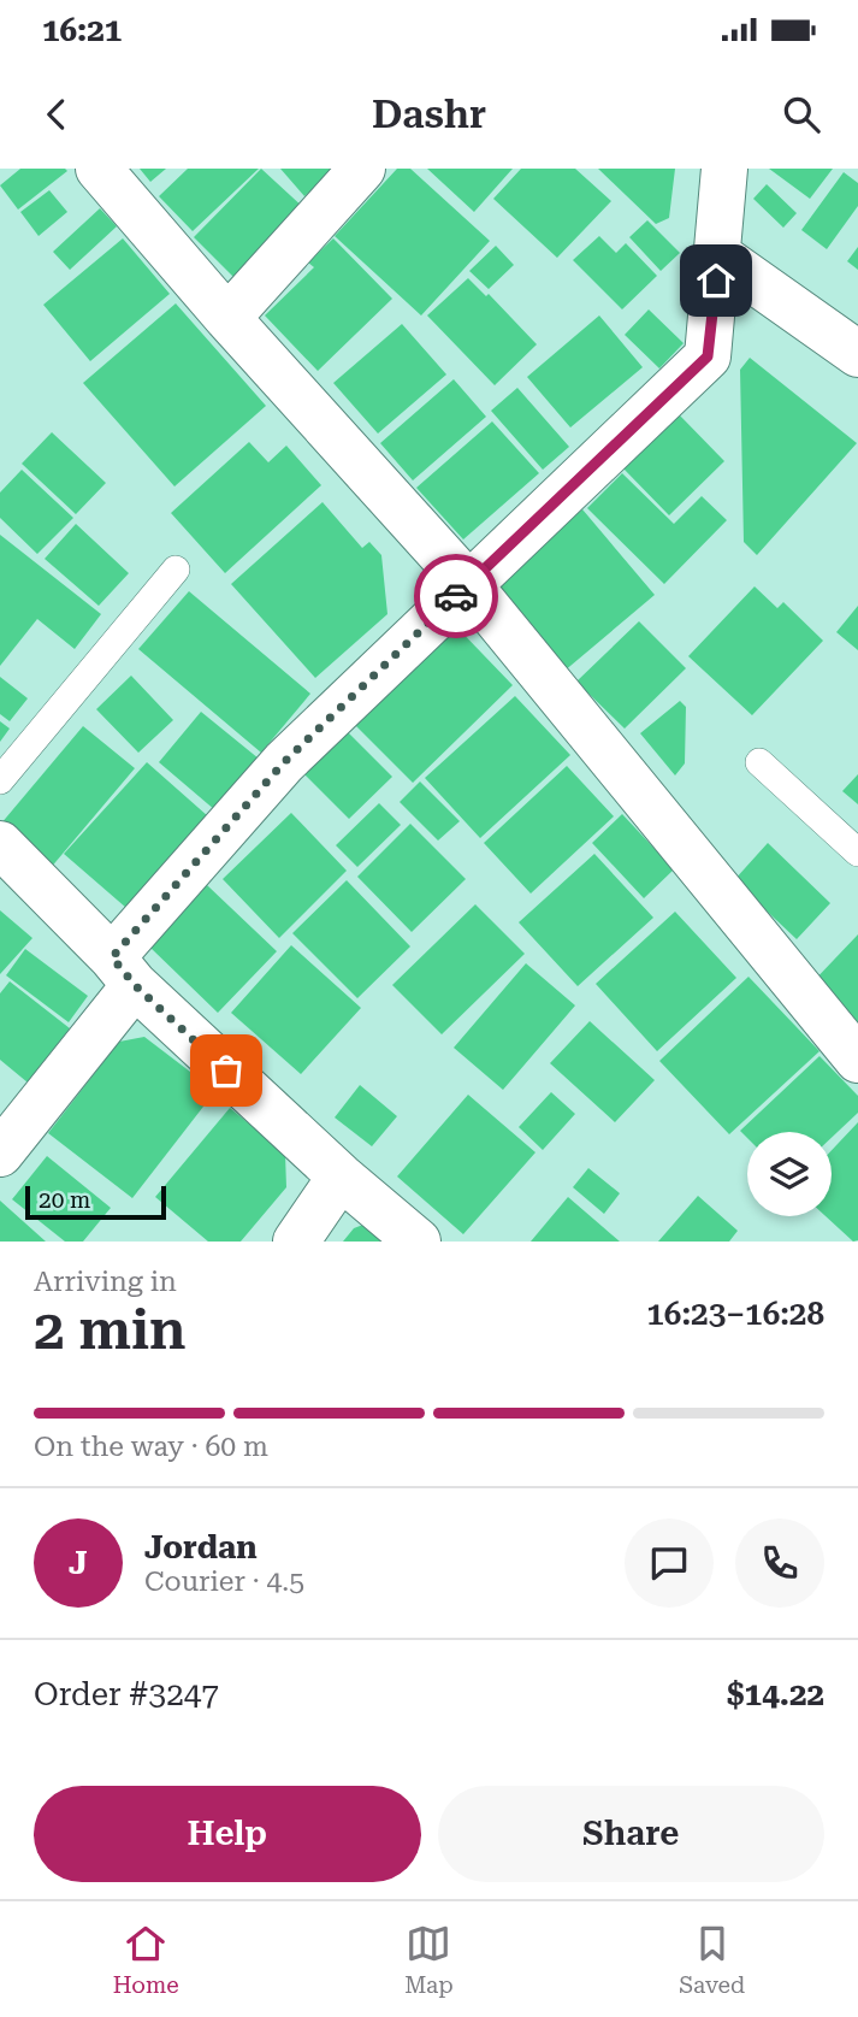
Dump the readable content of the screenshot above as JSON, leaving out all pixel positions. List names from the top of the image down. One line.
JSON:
{"scale_bar":"20 m","page":{"status":"16:21","header":"Dashr","scale":"20 m","heading":["2 min","Arriving in","16:23–16:28"],"panel":["Jordan","Courier · 4.5","Order #3247","$14.22"],"bar":"On the way · 60 m","round":"J","buttons":["Help","Share"],"tabs":["Home","Map","Saved"]}}
